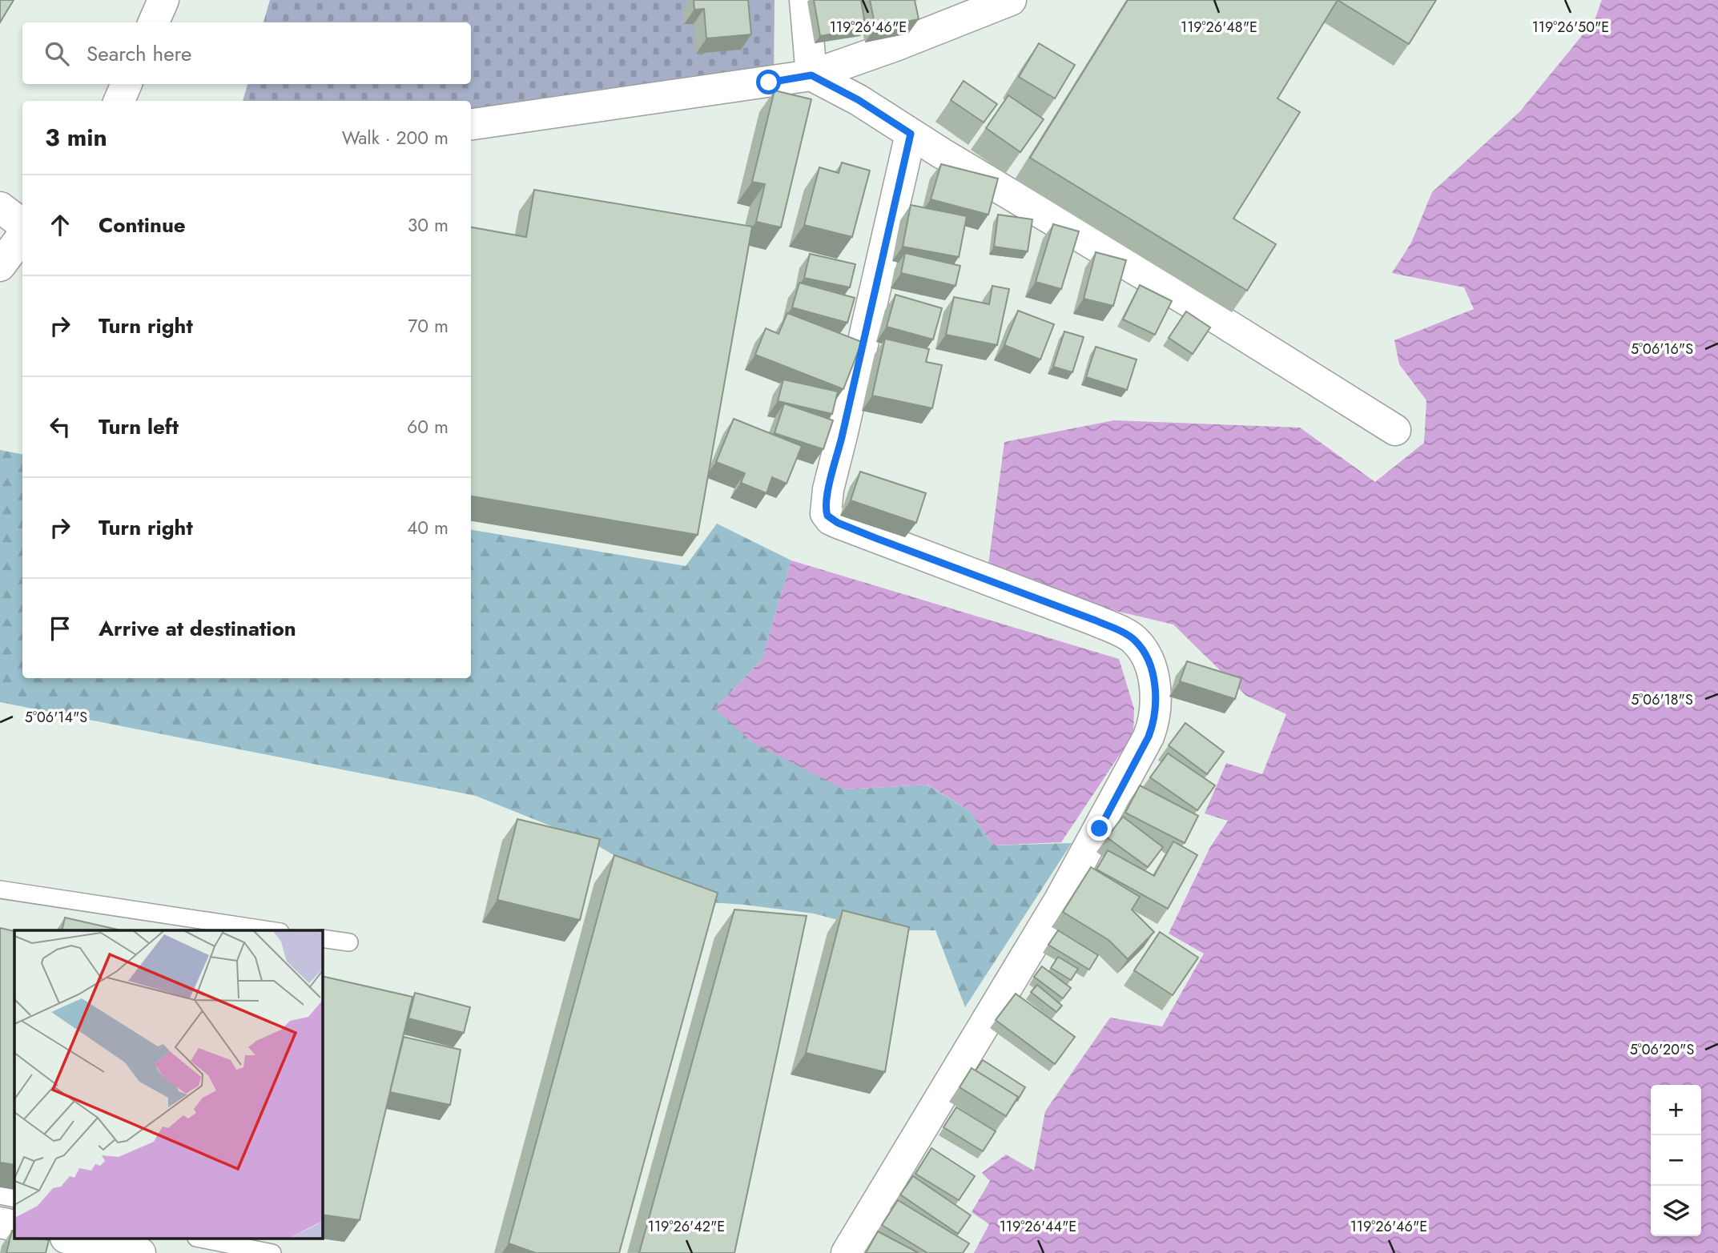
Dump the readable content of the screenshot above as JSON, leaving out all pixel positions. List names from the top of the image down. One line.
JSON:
{"page":{"search":"Search here","heading":["3 min","Walk · 200 m"],"list":[["Continue","30 m"],["Turn right","70 m"],["Turn left","60 m"],["Turn right","40 m"],"Arrive at destination"],"map_buttons":["+","−"]},"coordinates":["119°26'46\"E","119°26'48\"E","119°26'50\"E","5°06'16\"S","5°06'18\"S","5°06'14\"S","5°06'20\"S","119°26'42\"E","119°26'44\"E"]}
